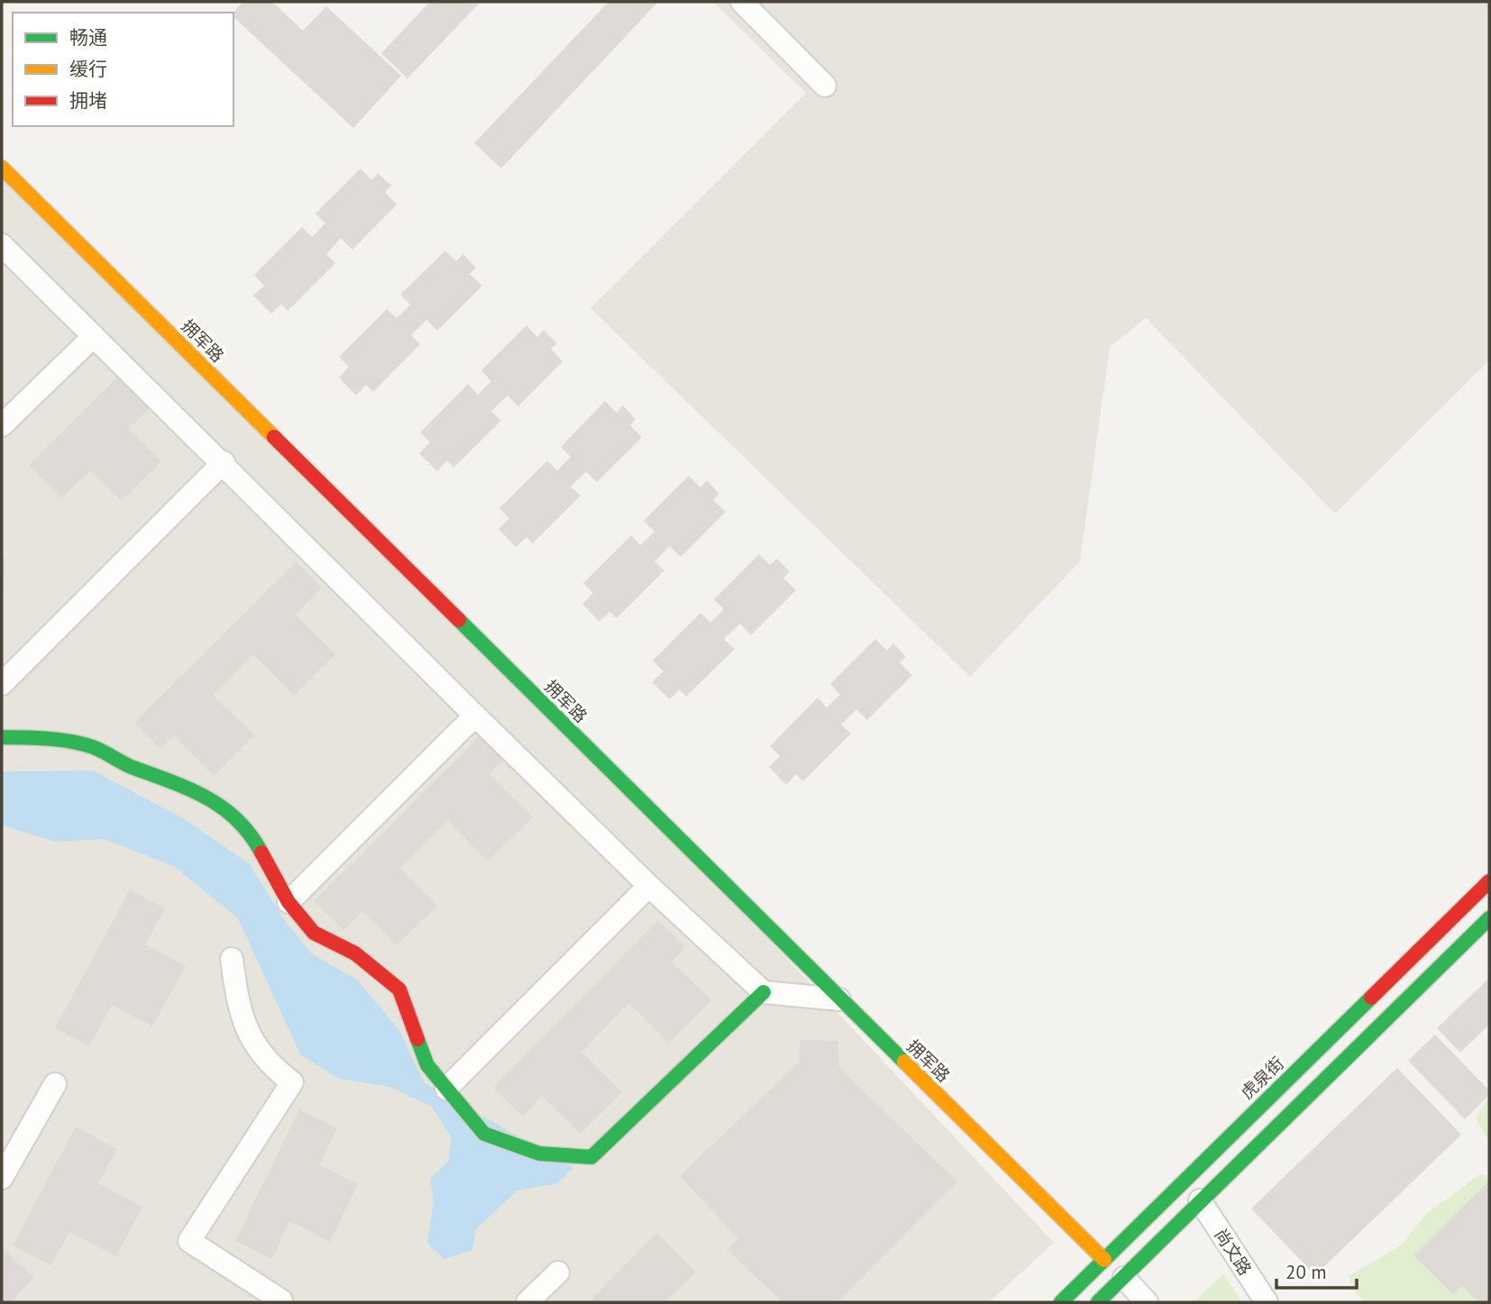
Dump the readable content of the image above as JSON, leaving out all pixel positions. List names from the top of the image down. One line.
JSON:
{"streets":{"street":["拥军路","虎泉街","尚文路"]},"crossings":[["拥军路","虎泉街"]],"legend":["畅通","缓行","拥堵"],"scale_bar":"20 m"}
